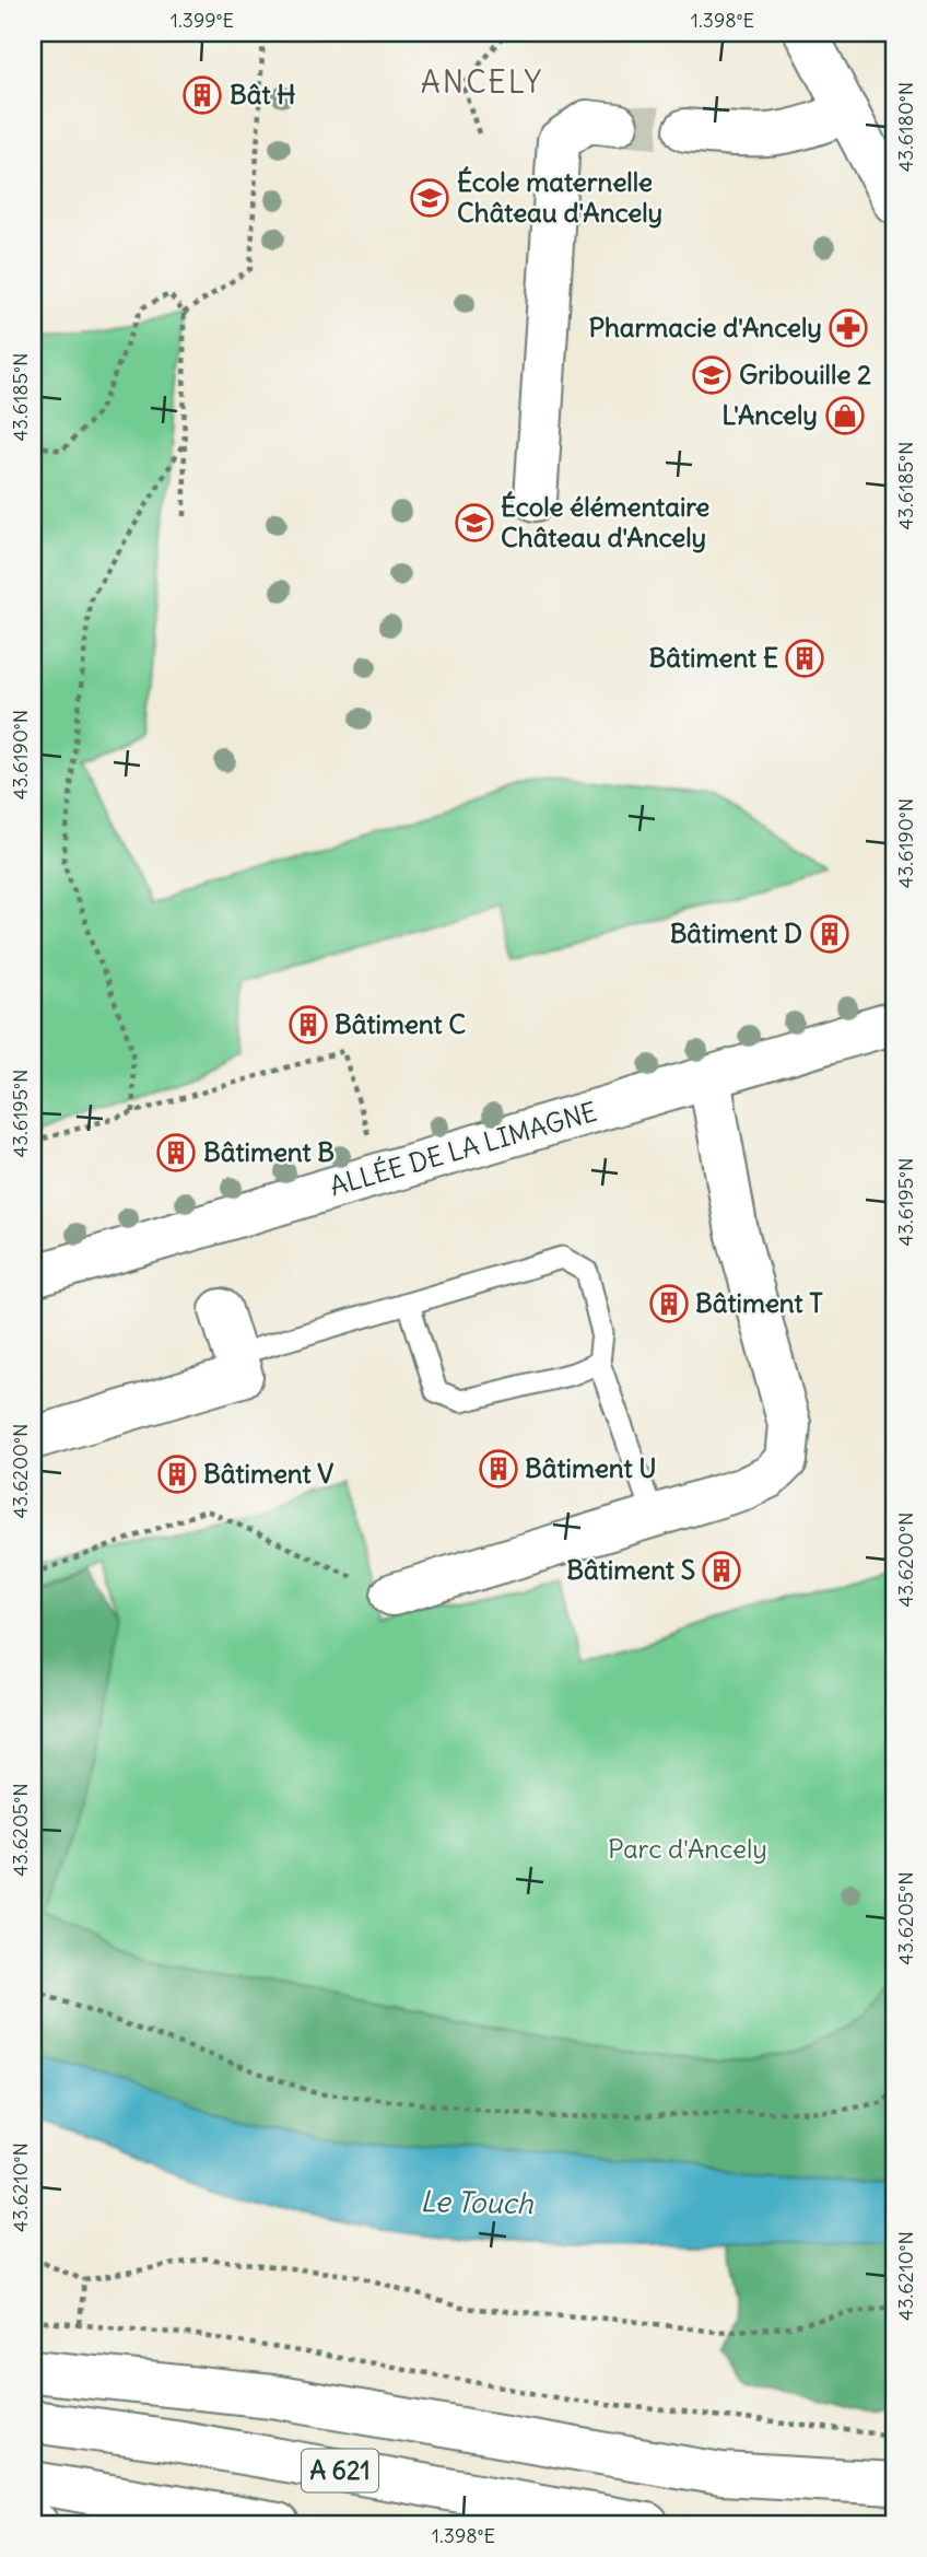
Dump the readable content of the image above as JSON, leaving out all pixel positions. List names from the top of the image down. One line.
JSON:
{"streets":{"main road":["ALLÉE DE LA LIMAGNE","A 621"]},"districts":["ANCELY"],"water":["Le Touch"],"parks":["Parc d'Ancely"],"places":{"building":["Bât H","Bâtiment E","Bâtiment D","Bâtiment C","Bâtiment B","Bâtiment T","Bâtiment U","Bâtiment V","Bâtiment S"],"school or university":["École maternelle Château d'Ancely","Gribouille 2","École élémentaire Château d'Ancely"],"pharmacy":["Pharmacie d'Ancely"],"shop":["L'Ancely"]},"coordinates":["1.399°E","1.398°E","43.6180°N","43.6185°N","43.6190°N","43.6195°N","43.6200°N","43.6205°N","43.6210°N"]}
